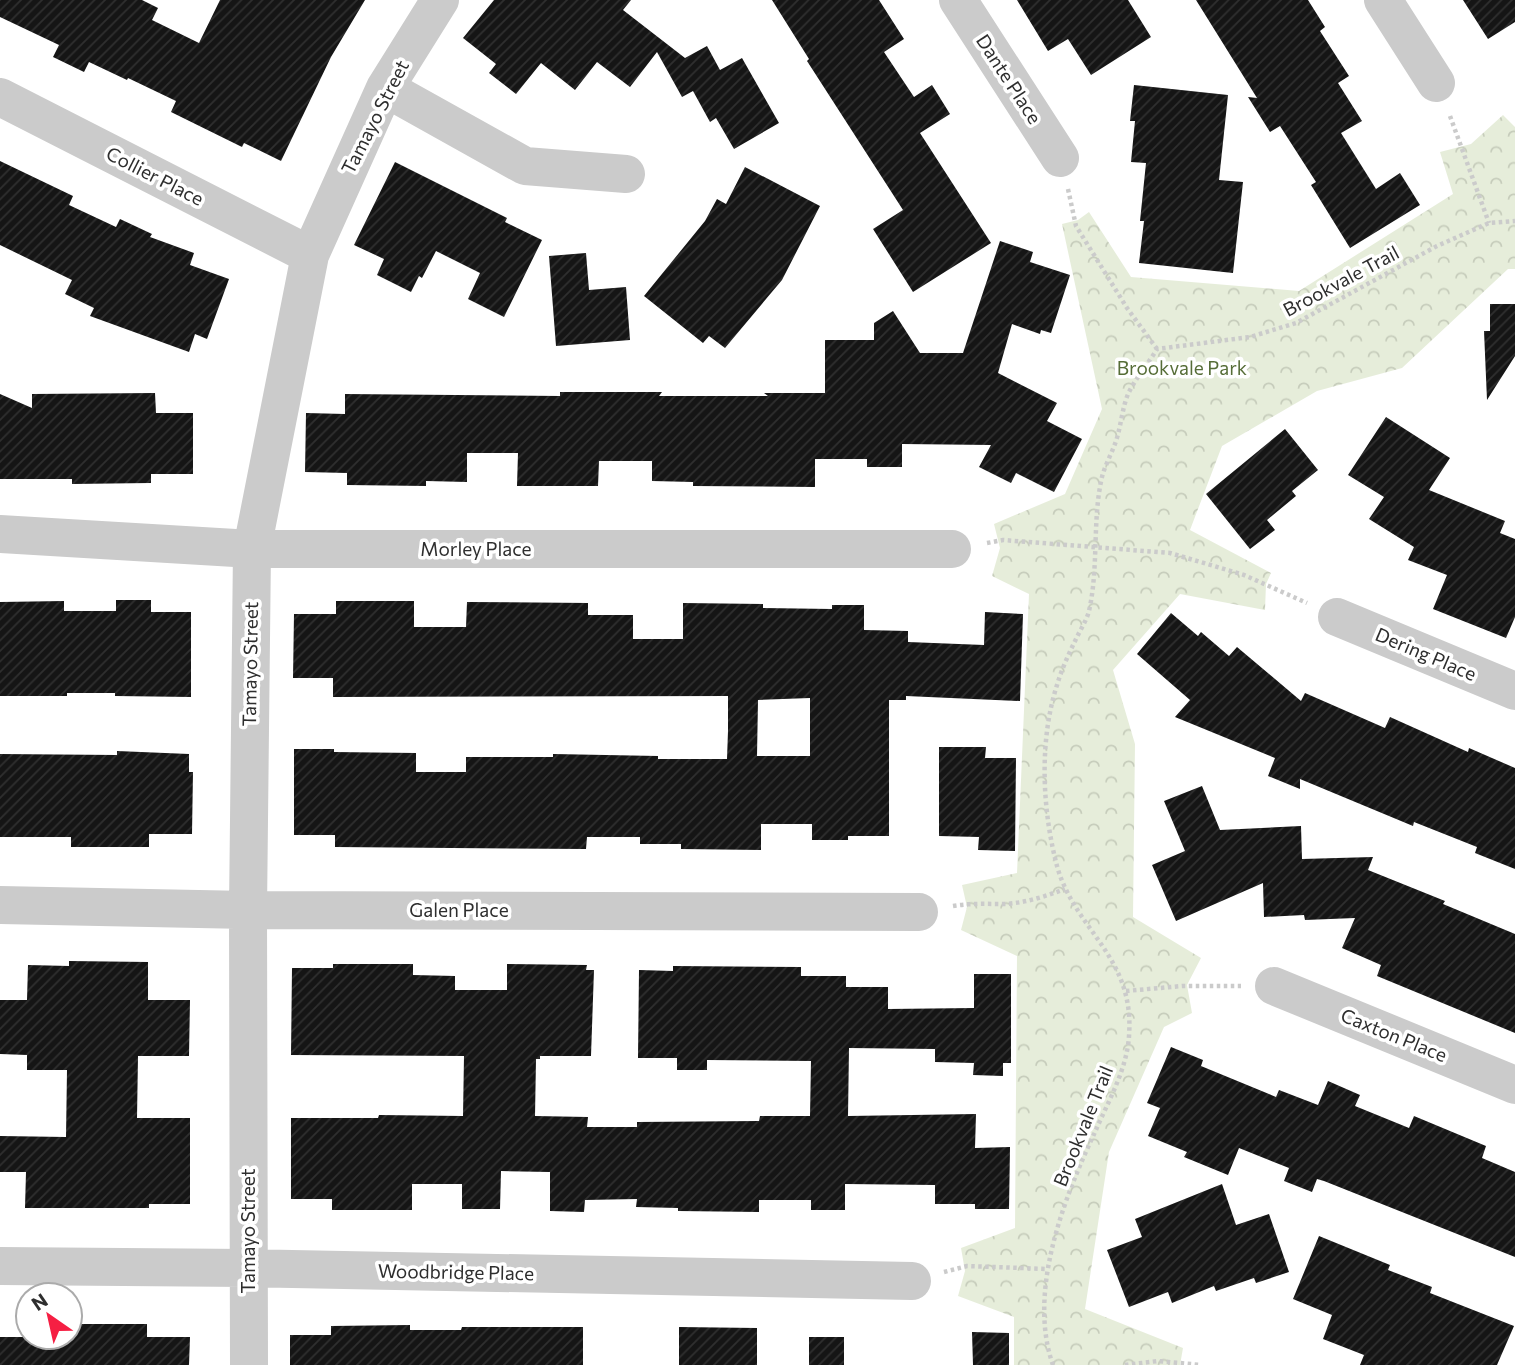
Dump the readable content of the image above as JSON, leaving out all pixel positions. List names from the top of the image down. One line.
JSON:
{"streets":{"street":["Dante Place","Tamayo Street","Collier Place","Morley Place","Dering Place","Galen Place","Caxton Place","Woodbridge Place"],"path":["Brookvale Trail"]},"crossings":[["Tamayo Street","Collier Place"],["Tamayo Street","Morley Place"],["Tamayo Street","Galen Place"],["Tamayo Street","Woodbridge Place"]],"parks":["Brookvale Park"],"north":"top left"}
